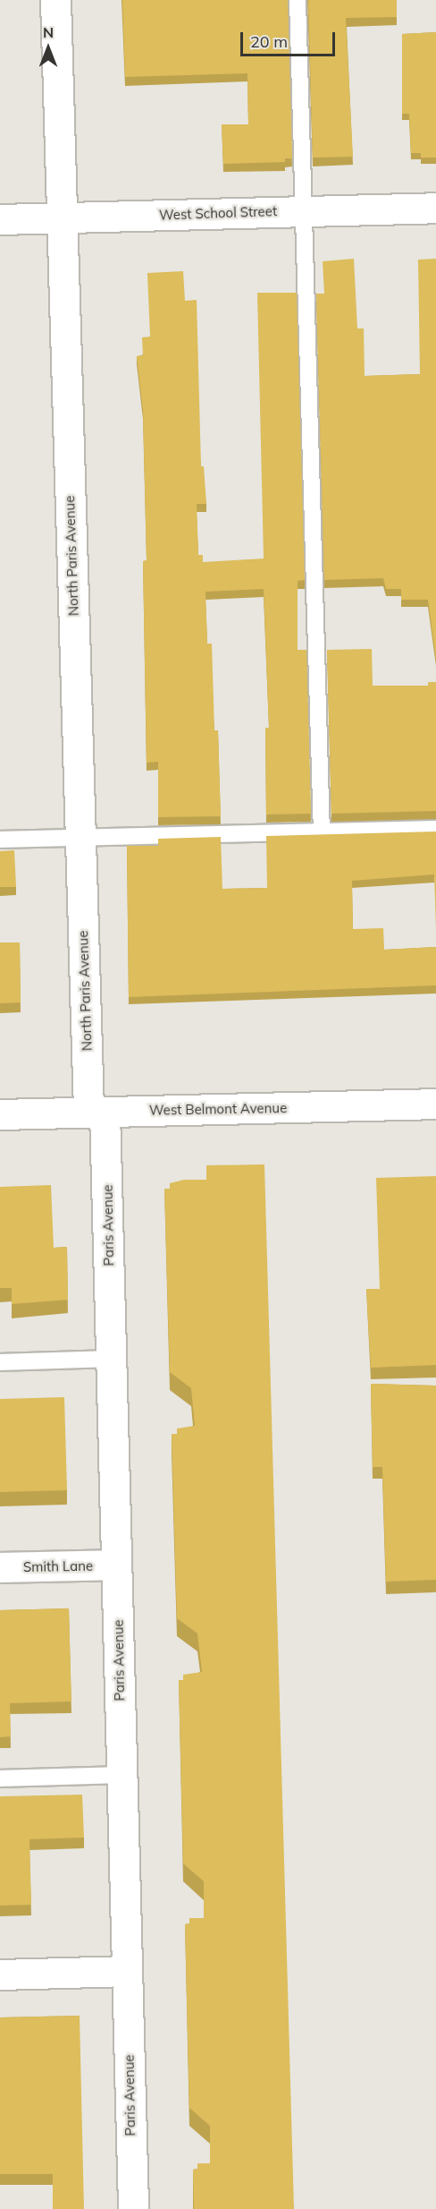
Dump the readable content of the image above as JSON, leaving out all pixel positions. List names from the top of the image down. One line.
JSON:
{"streets":{"street":["West School Street","North Paris Avenue","West Belmont Avenue","Paris Avenue","Smith Lane"]},"crossings":[["West School Street","North Paris Avenue"],["North Paris Avenue","West Belmont Avenue"],["North Paris Avenue","Paris Avenue"],["West Belmont Avenue","Paris Avenue"],["Paris Avenue","Smith Lane"]],"scale_bar":"20 m","north":"top"}
